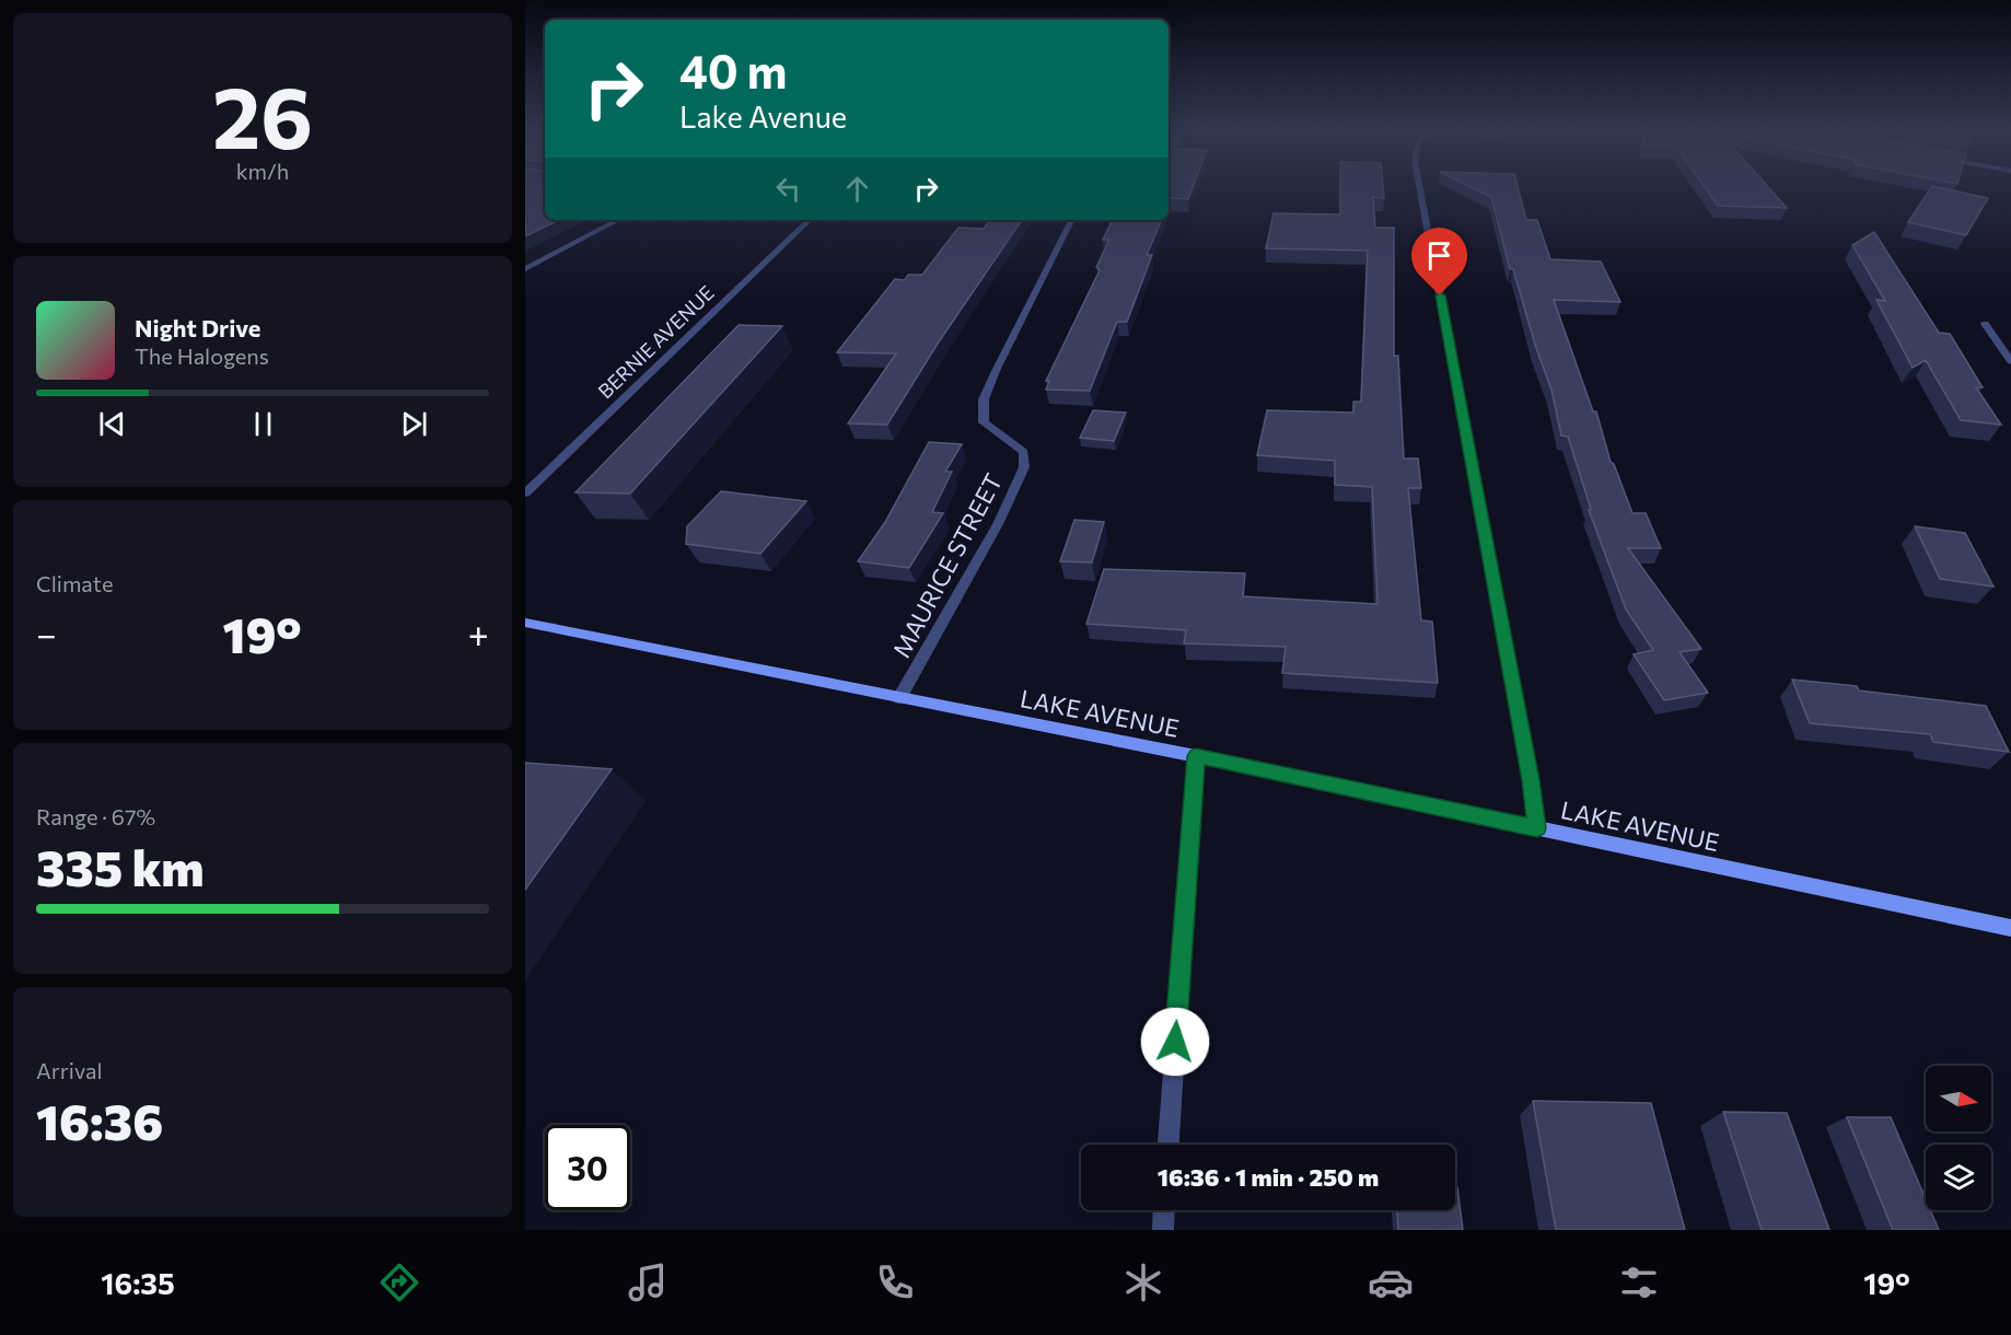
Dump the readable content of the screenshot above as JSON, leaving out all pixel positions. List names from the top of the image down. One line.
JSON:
{"streets":{"main road":["LAKE AVENUE"],"street":["BERNIE AVENUE","MAURICE STREET"]},"crossings":[["MAURICE STREET","LAKE AVENUE"]],"north":"right","page":{"tile":[["26","km/h"],"Climate",["Range · 67%","335 km"],["Arrival","16:36"]],"turn":["40 m","Lake Avenue"],"song":["Night Drive","The Halogens"],"heat":["−","19°","+"],"limit":"30","trip":"16:36 · 1 min · 250 m","tabs":["16:35","19°"]}}
